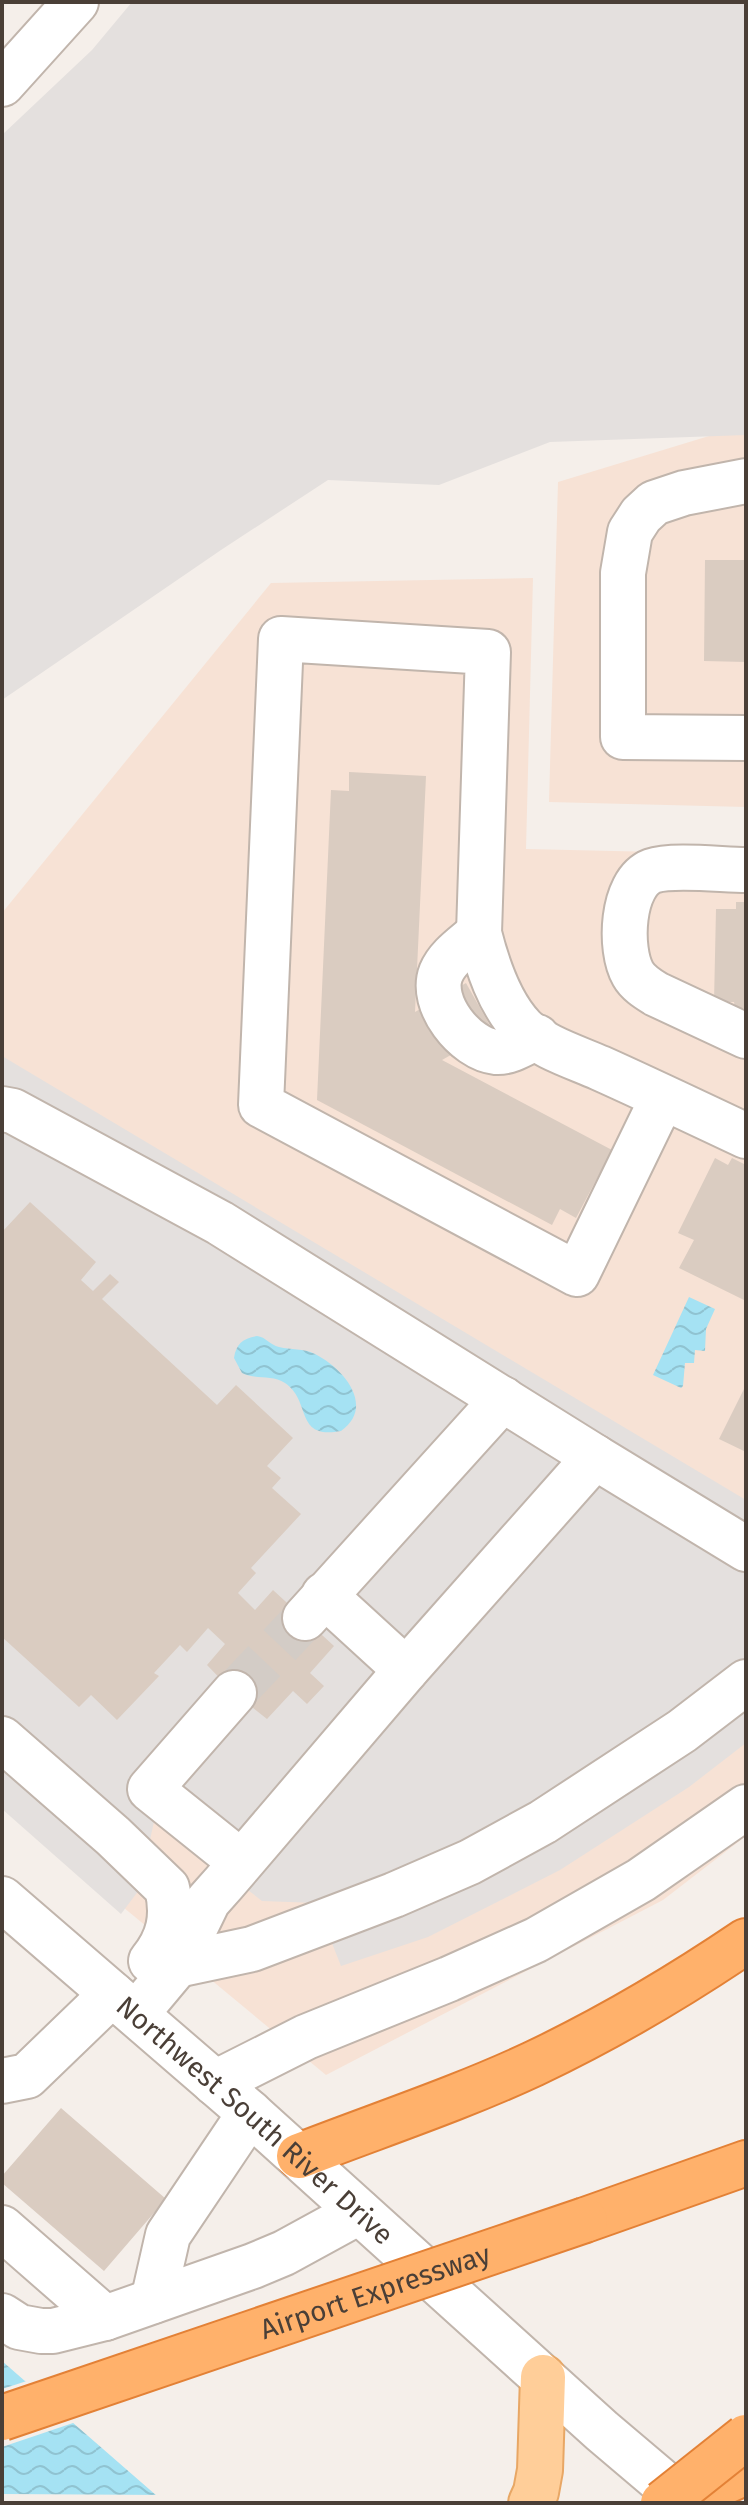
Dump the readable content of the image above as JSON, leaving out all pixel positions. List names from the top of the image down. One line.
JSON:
{"streets":{"highway":["Airport Expressway"],"street":["Northwest South River Drive"]}}
